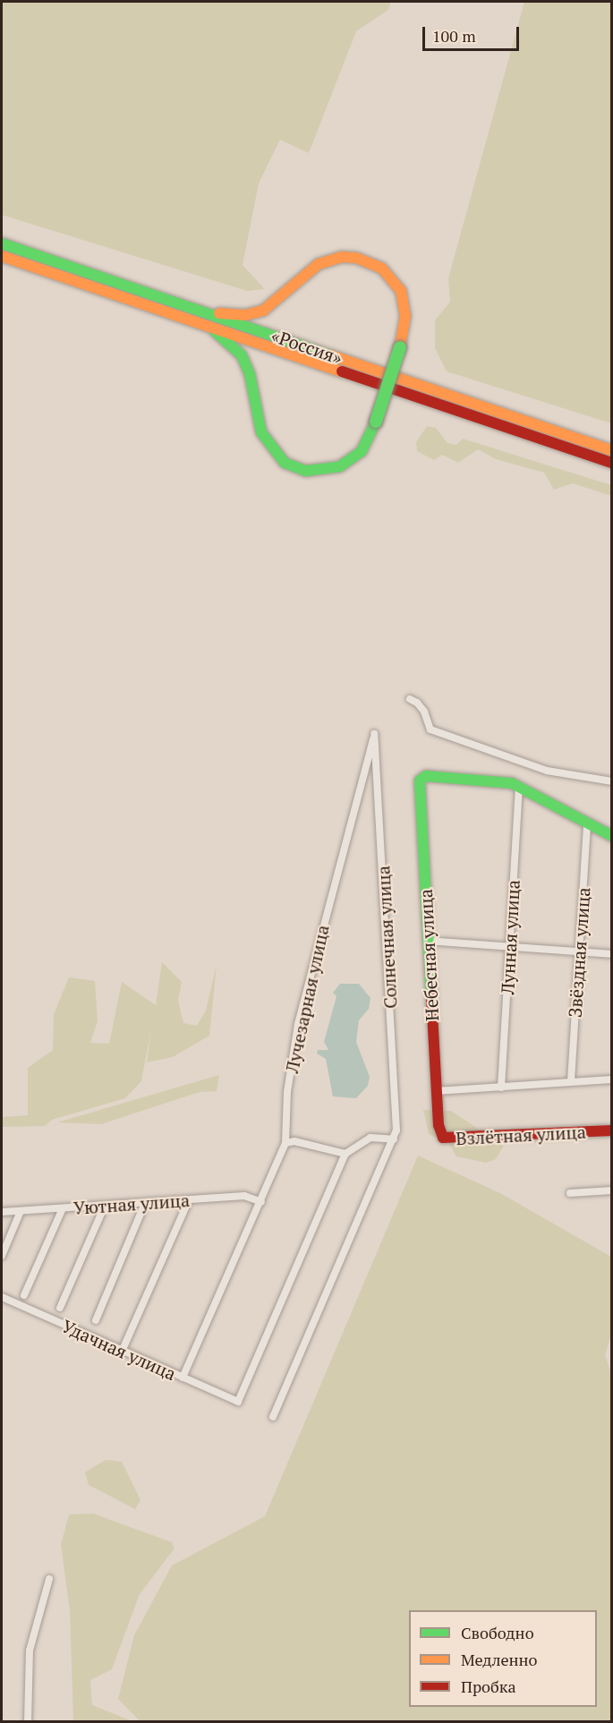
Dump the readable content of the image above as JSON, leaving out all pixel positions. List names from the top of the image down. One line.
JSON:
{"streets":{"main road":["«Россия»","Небесная улица","Взлётная улица"],"street":["Солнечная улица","Лунная улица","Звёздная улица","Лучезарная улица","Уютная улица","Удачная улица"]},"crossings":[["Солнечная улица","Лучезарная улица"],["Лунная улица","Небесная улица"],["Небесная улица","Взлётная улица"],["Лучезарная улица","Уютная улица"],["Лучезарная улица","Удачная улица"]],"legend":["Свободно","Медленно","Пробка"],"scale_bar":"100 m"}
